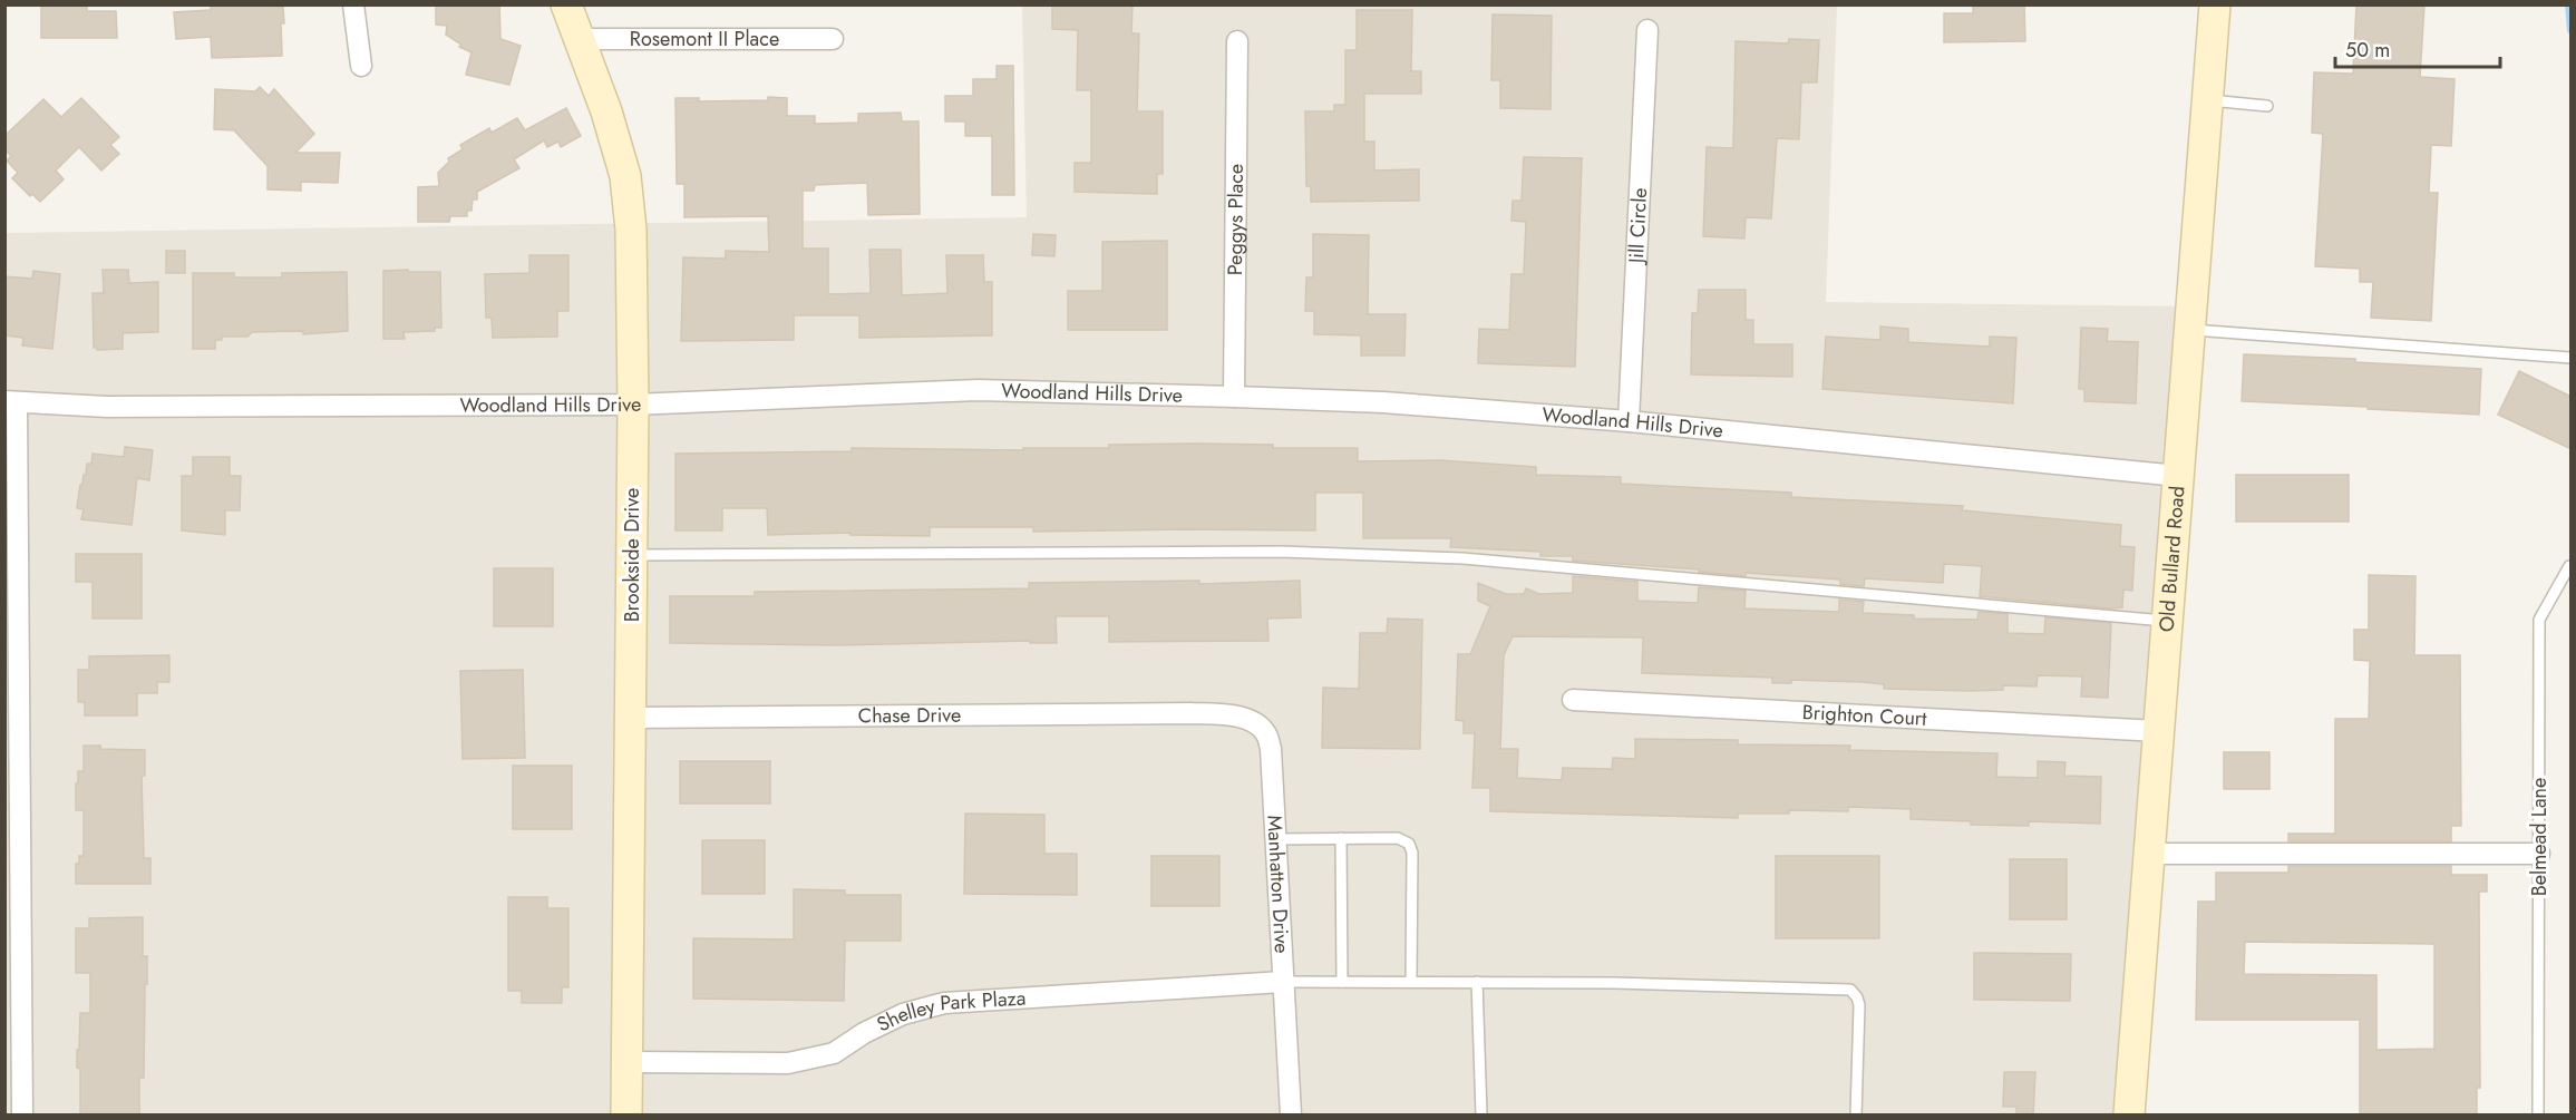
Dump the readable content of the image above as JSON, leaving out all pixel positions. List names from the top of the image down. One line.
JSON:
{"streets":{"street":["Rosemont II Place","Peggys Place","Jill Circle","Woodland Hills Drive","Brookside Drive","Old Bullard Road","Chase Drive","Brighton Court","Manhatton Drive","Shelley Park Plaza"],"lane":["Belmead Lane"]},"crossings":[["Rosemont II Place","Brookside Drive"],["Peggys Place","Woodland Hills Drive"],["Jill Circle","Woodland Hills Drive"],["Woodland Hills Drive","Brookside Drive"],["Woodland Hills Drive","Old Bullard Road"],["Brookside Drive","Chase Drive"],["Brookside Drive","Shelley Park Plaza"],["Old Bullard Road","Brighton Court"],["Chase Drive","Manhatton Drive"],["Manhatton Drive","Shelley Park Plaza"]],"scale_bar":"50 m"}
